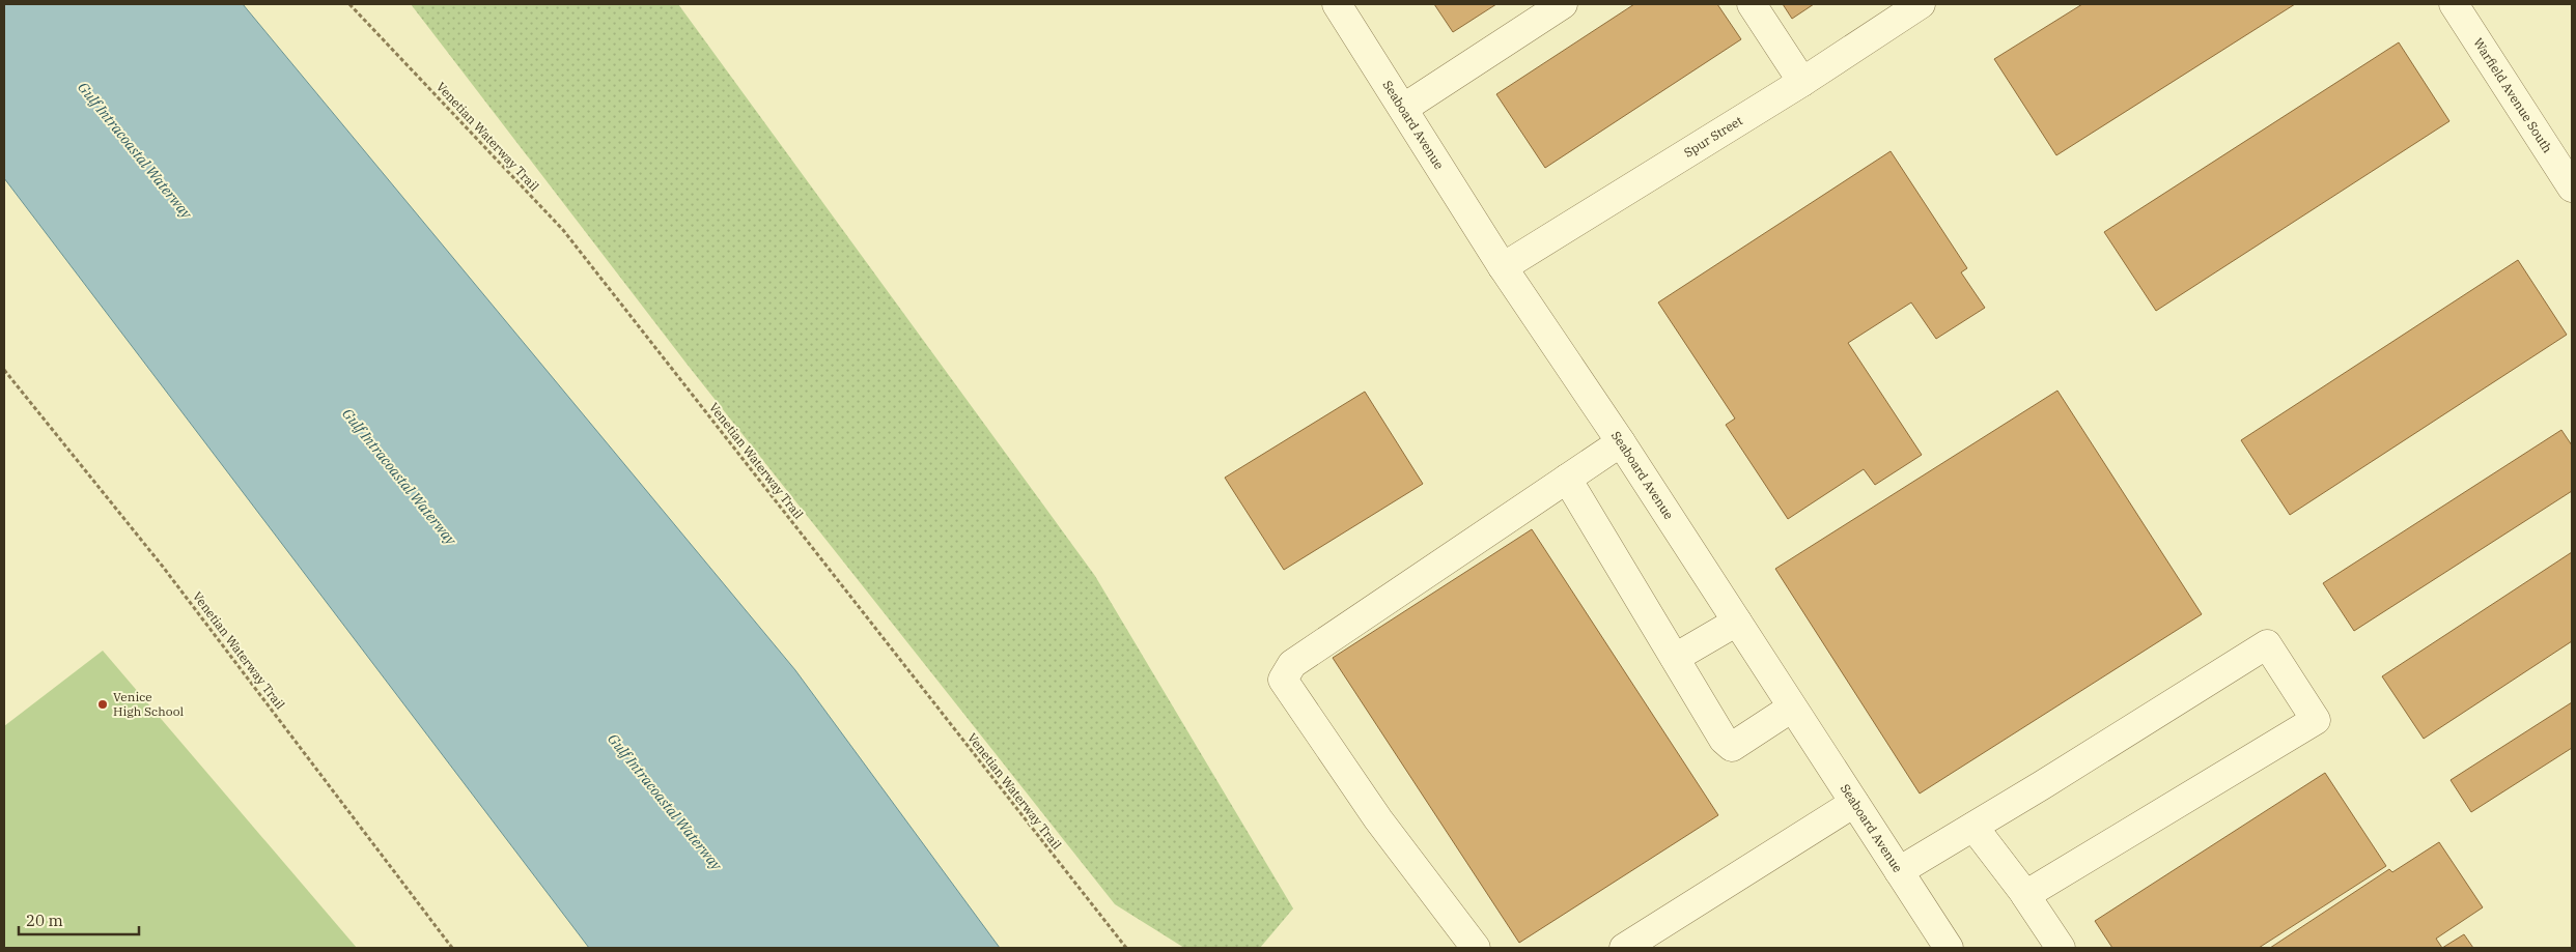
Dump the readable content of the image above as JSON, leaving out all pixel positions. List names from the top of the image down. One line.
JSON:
{"streets":{"street":["Warfield Avenue South","Seaboard Avenue","Spur Street"],"path":["Venetian Waterway Trail"]},"crossings":[["Seaboard Avenue","Spur Street"]],"water":["Gulf Intracoastal Waterway"],"places":["Venice High School"],"scale_bar":"20 m"}
